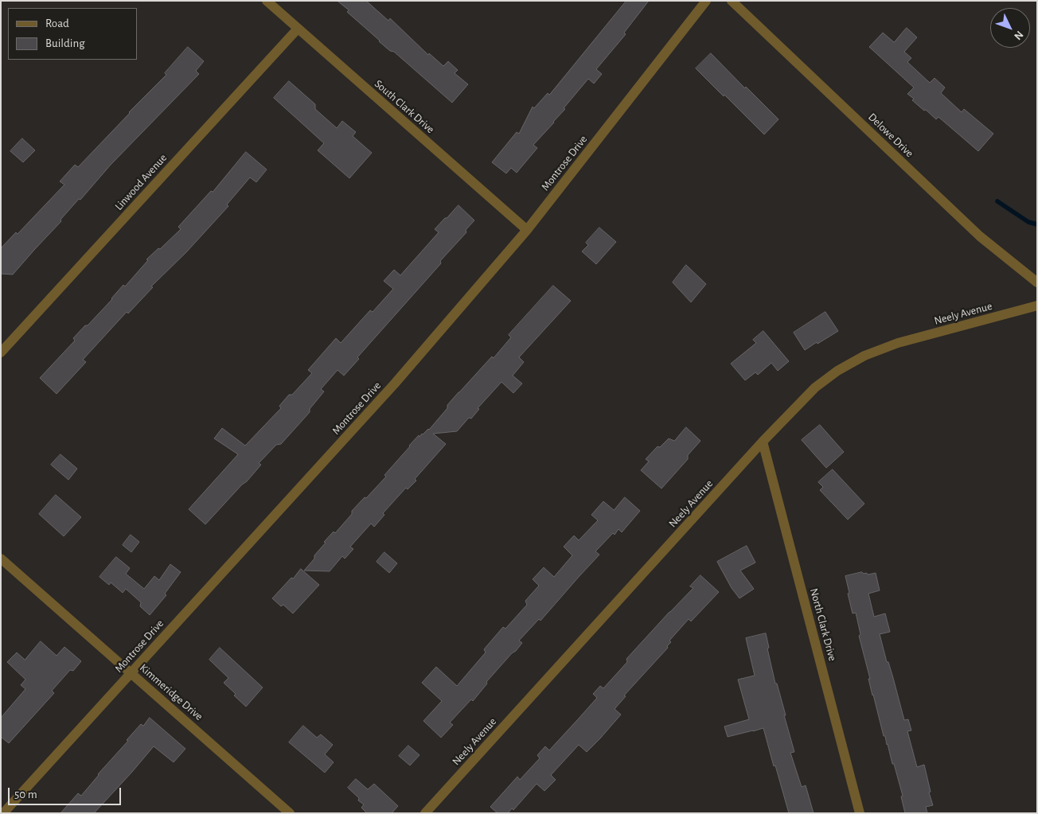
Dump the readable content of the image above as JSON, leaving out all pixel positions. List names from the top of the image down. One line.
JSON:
{"streets":{"street":["South Clark Drive","Delowe Drive","Montrose Drive","Linwood Avenue","Neely Avenue","North Clark Drive","Kimmeridge Drive"]},"crossings":[["South Clark Drive","Montrose Drive"],["South Clark Drive","Linwood Avenue"],["Montrose Drive","Kimmeridge Drive"],["Neely Avenue","North Clark Drive"]],"legend":["Road","Building"],"scale_bar":"50 m","north":"bottom right"}
